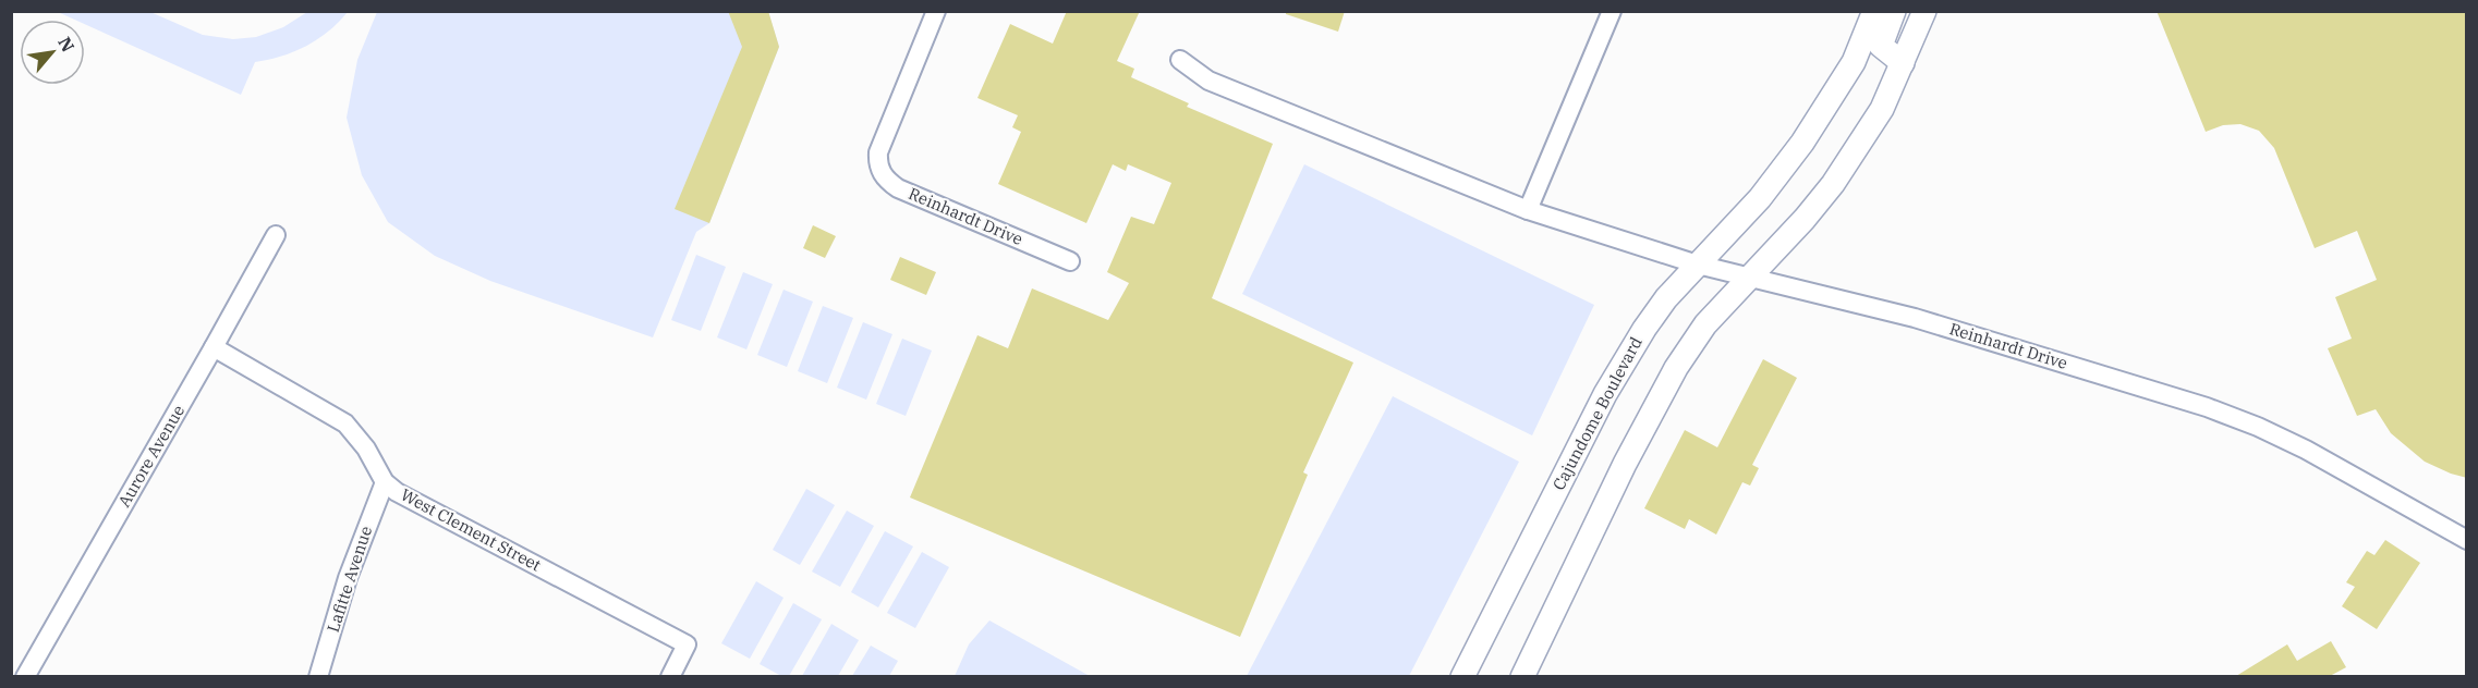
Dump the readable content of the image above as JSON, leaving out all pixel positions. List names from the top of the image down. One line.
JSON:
{"streets":{"street":["Reinhardt Drive","Cajundome Boulevard","Aurore Avenue","West Clement Street","Lafitte Avenue"]},"crossings":[["Reinhardt Drive","Cajundome Boulevard"],["Aurore Avenue","West Clement Street"],["West Clement Street","Lafitte Avenue"]],"north":"top right"}
